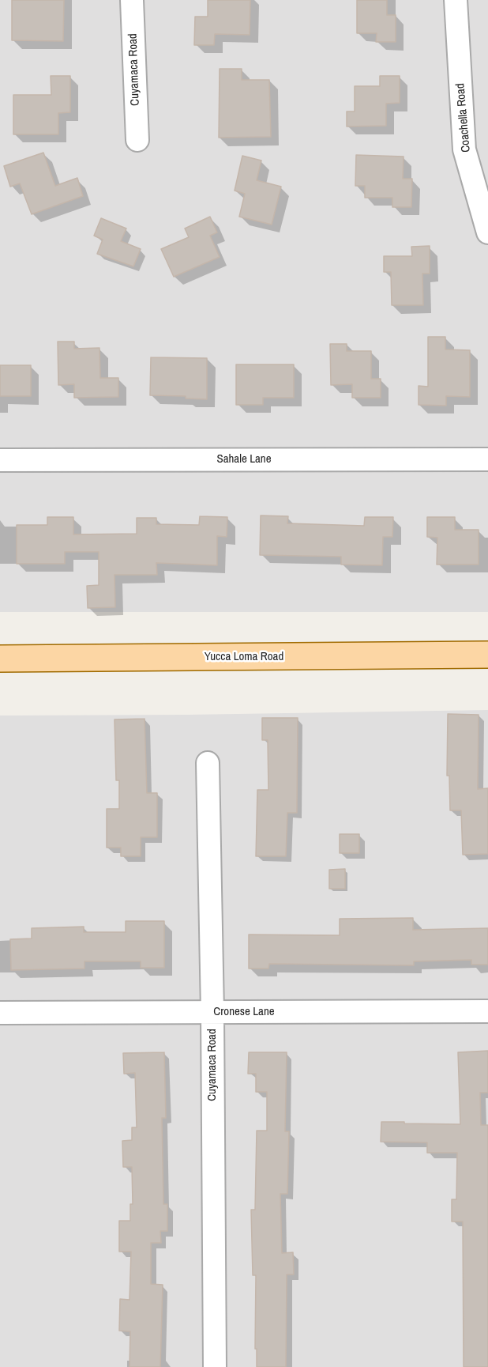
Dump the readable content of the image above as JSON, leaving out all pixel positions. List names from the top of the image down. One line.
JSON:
{"streets":{"main road":["Yucca Loma Road"],"street":["Cuyamaca Road","Coachella Road","Sahale Lane","Cronese Lane"]},"crossings":[["Cuyamaca Road","Cronese Lane"]]}
